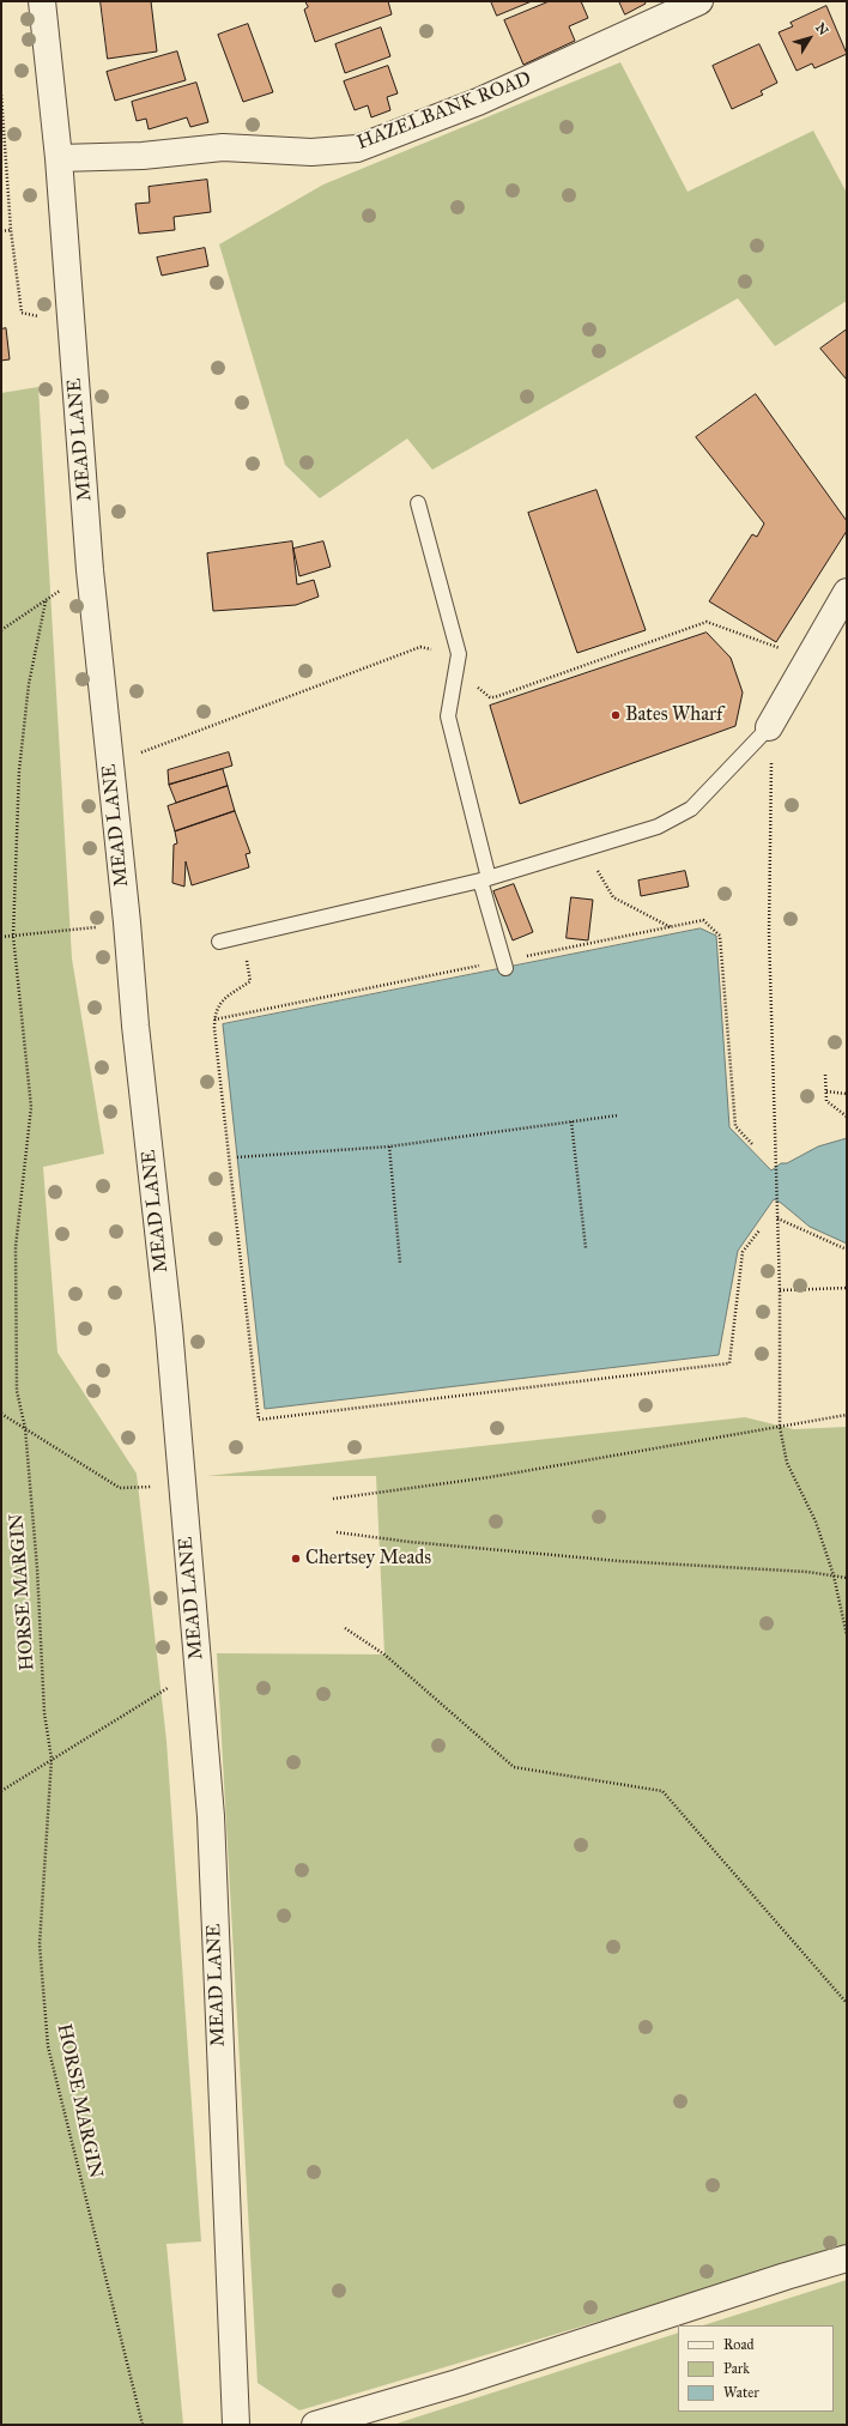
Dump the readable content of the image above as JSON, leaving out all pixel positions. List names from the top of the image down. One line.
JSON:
{"streets":{"street":["HAZELBANK ROAD","MEAD LANE"],"path":["HORSE MARGIN"]},"crossings":[["HAZELBANK ROAD","MEAD LANE"]],"places":["Bates Wharf","Chertsey Meads"],"legend":["Road","Park","Water"],"north":"top right"}
